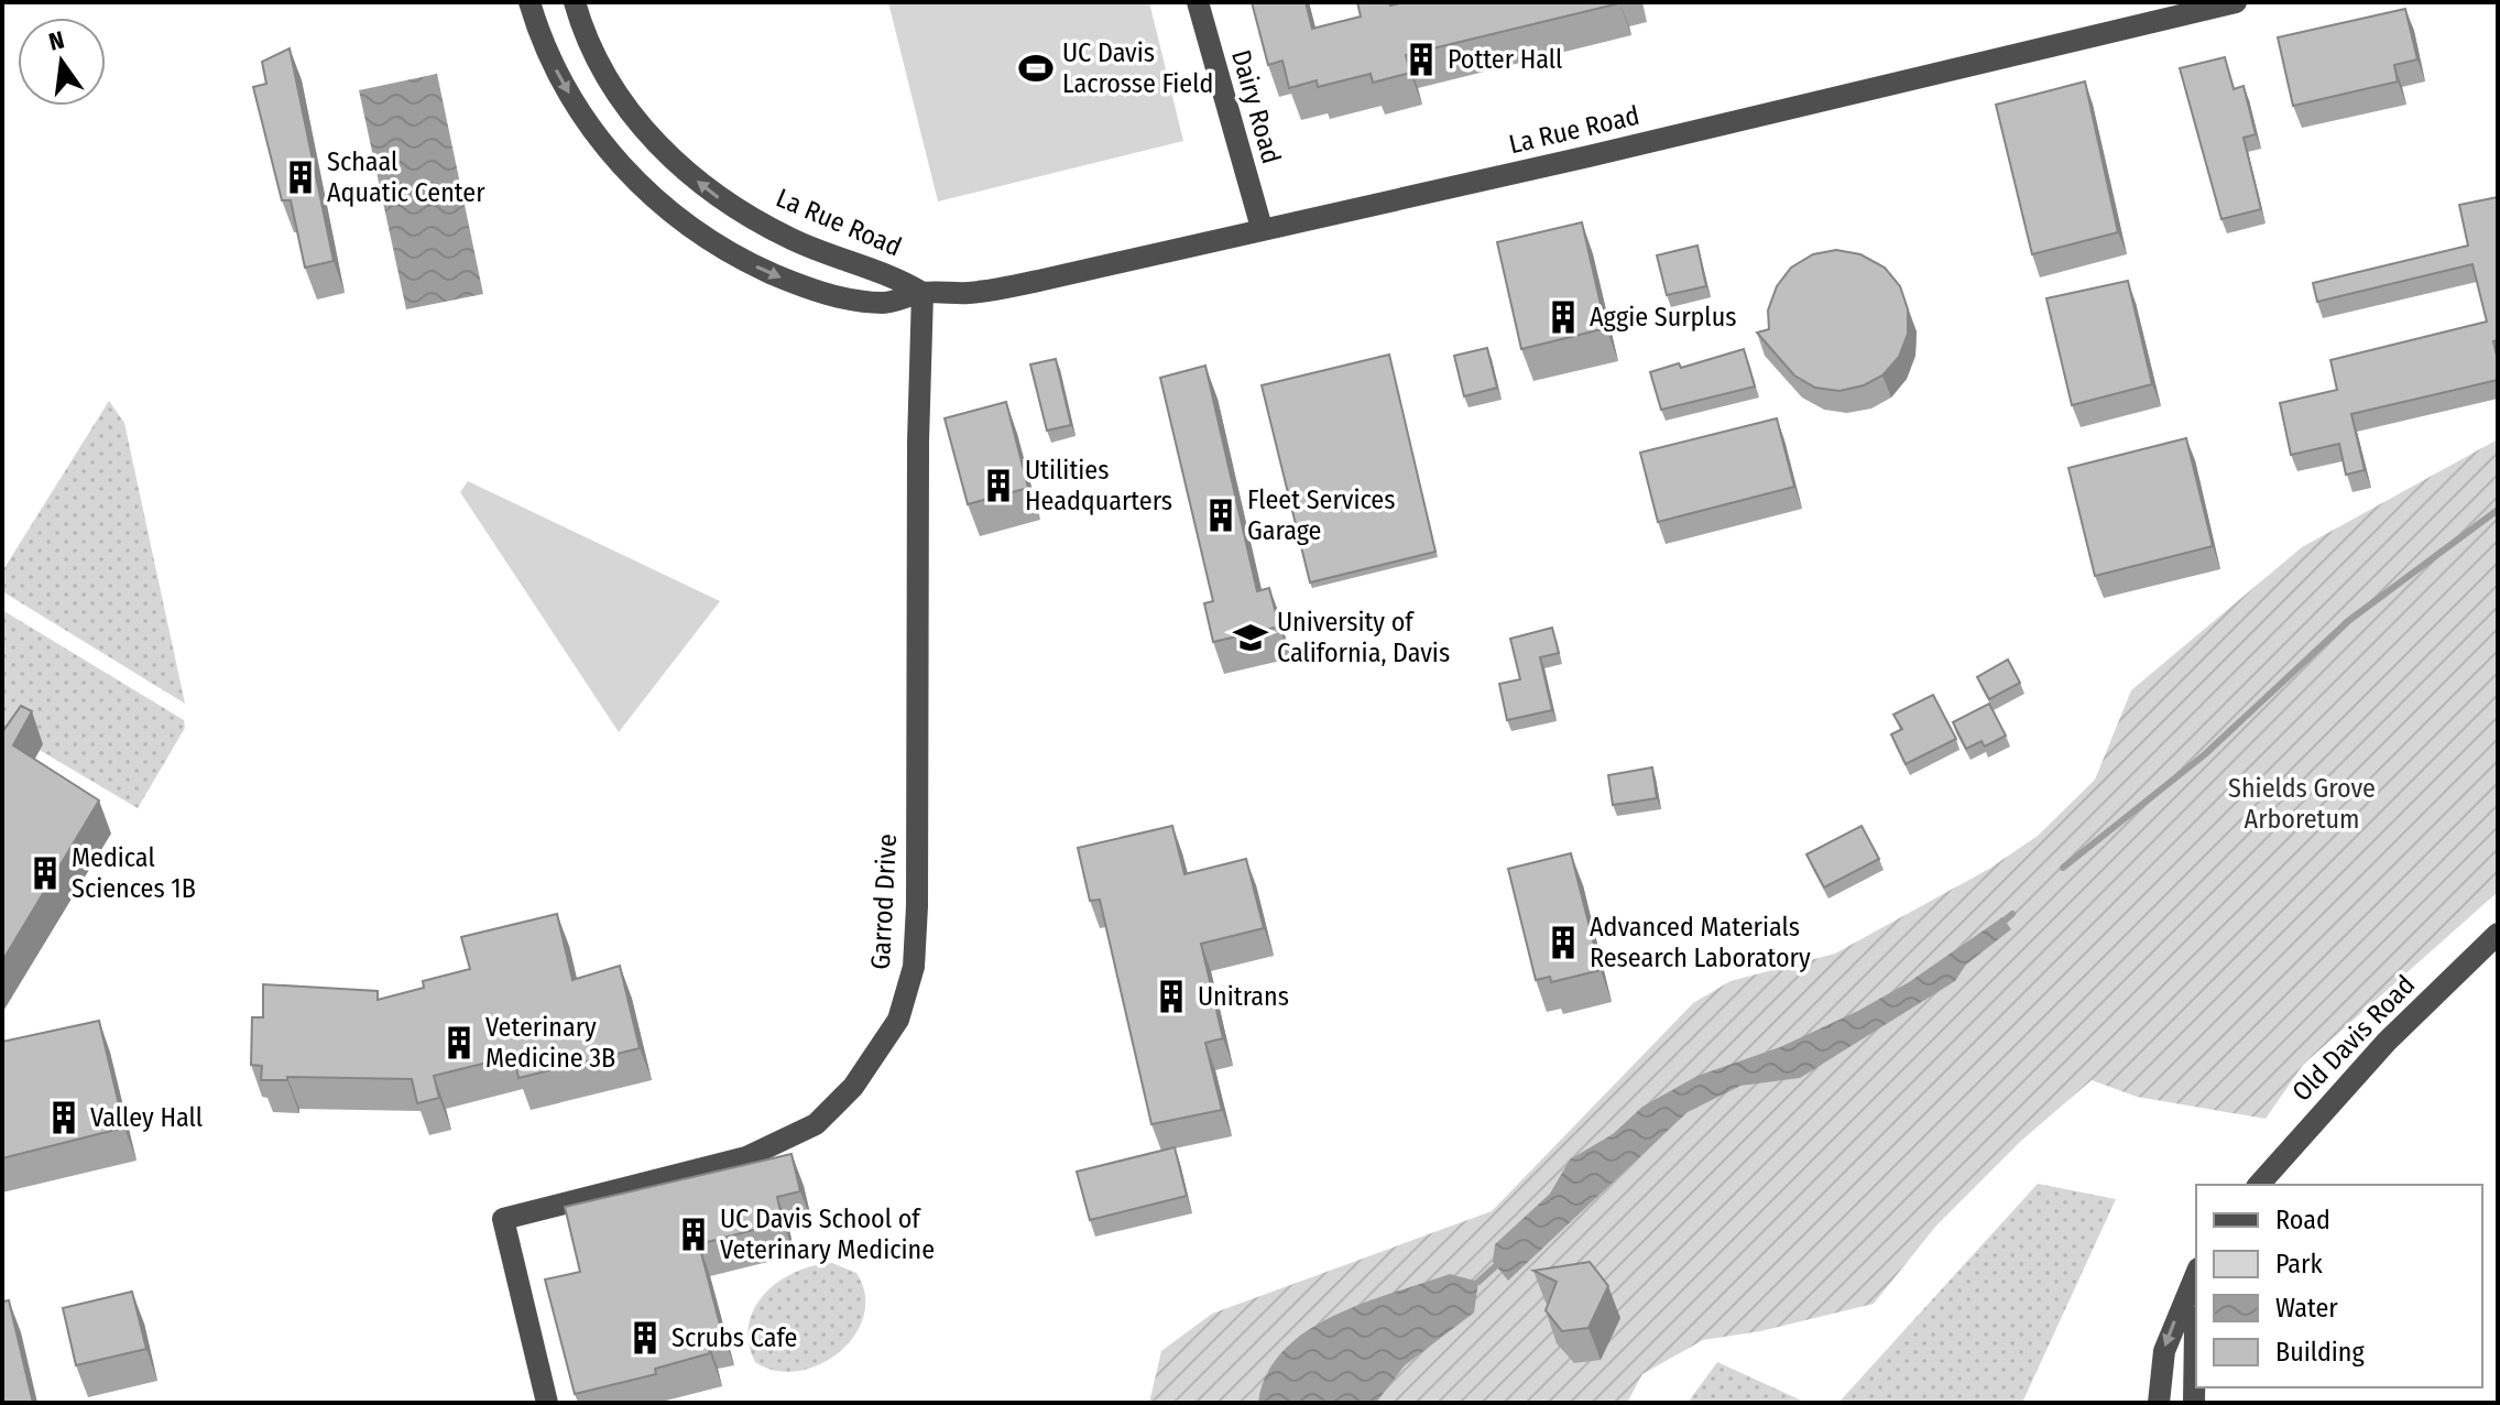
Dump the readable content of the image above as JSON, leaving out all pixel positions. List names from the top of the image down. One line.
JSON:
{"streets":{"street":["Dairy Road","La Rue Road","Garrod Drive","Old Davis Road"]},"crossings":[["Dairy Road","La Rue Road"],["La Rue Road","Garrod Drive"]],"parks":["Shields Grove Arboretum"],"places":{"building":["Potter Hall","Schaal Aquatic Center","Aggie Surplus","Utilities Headquarters","Fleet Services Garage","Medical Sciences 1B","Advanced Materials Research Laboratory","Unitrans","Veterinary Medicine 3B","Valley Hall","UC Davis School of Veterinary Medicine","Scrubs Cafe"],"sports":["UC Davis Lacrosse Field"],"school or university":["University of California, Davis"]},"legend":["Road","Park","Water","Building"],"north":"top"}
